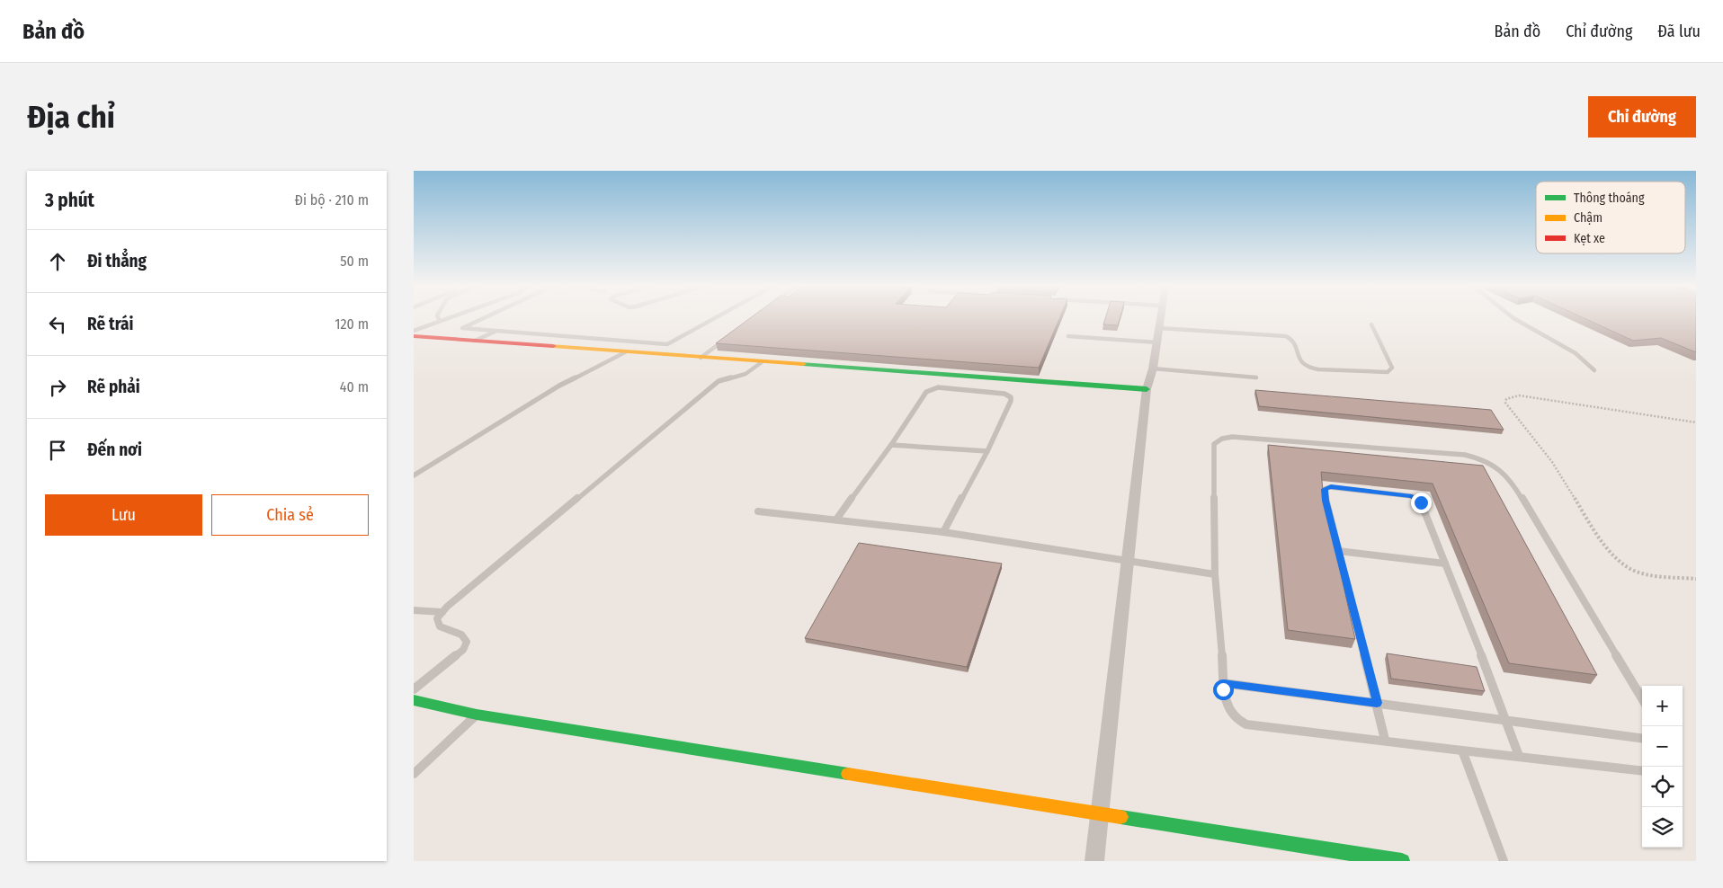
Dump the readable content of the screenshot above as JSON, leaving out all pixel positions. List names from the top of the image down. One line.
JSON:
{"legend":["Thông thoáng","Chậm","Kẹt xe"],"page":{"header":"Bản đồ","nav":["Bản đồ","Chỉ đường","Đã lưu"],"buttons":["Chỉ đường",["Lưu","Chia sẻ"]],"title":"Địa chỉ","heading":["3 phút","Đi bộ · 210 m"],"list":[["Đi thẳng","50 m"],["Rẽ trái","120 m"],["Rẽ phải","40 m"],"Đến nơi"],"map_buttons":["+","−"]}}
